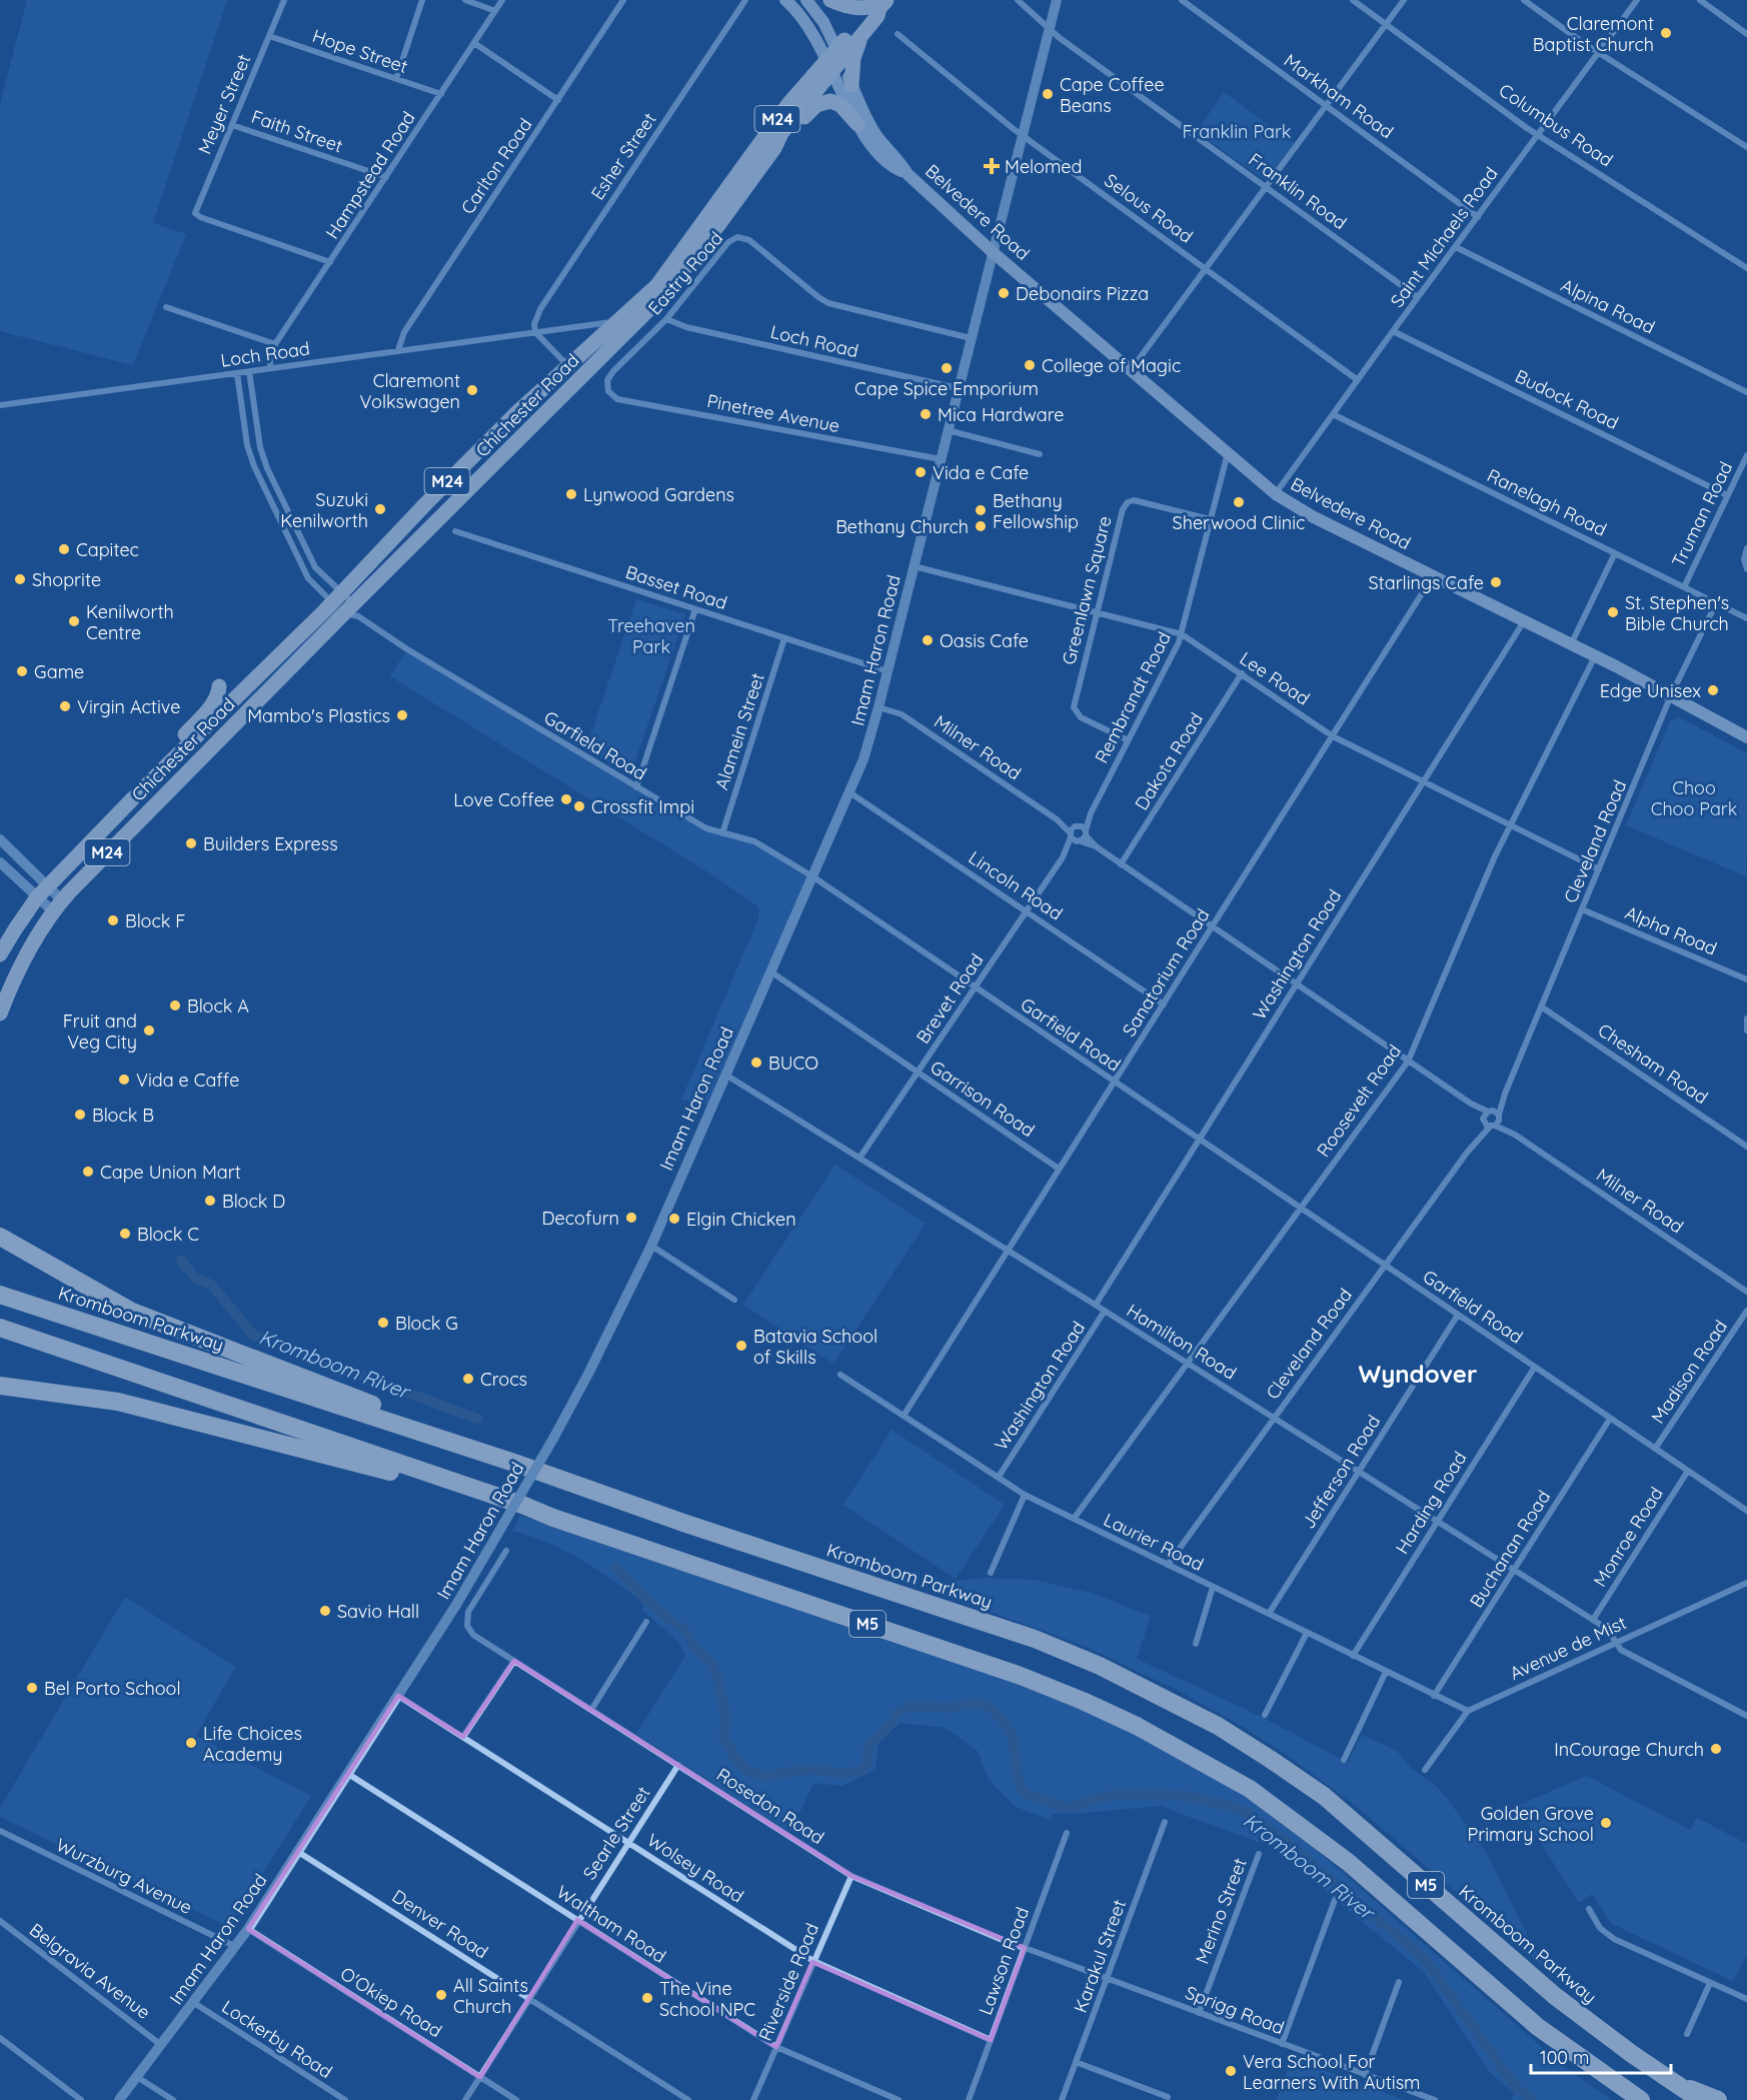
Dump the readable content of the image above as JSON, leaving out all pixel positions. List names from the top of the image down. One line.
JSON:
{"streets":{"highway":["Kromboom Parkway","M5"],"main road":["M24","Belvedere Road","Chichester Road"],"street":["Hope Street","Markham Road","Meyer Street","Columbus Road","Faith Street","Esher Street","Carlton Road","Hampstead Road","Franklin Road","Selous Road","Saint Michaels Road","Eastry Road","Alpina Road","Loch Road","Budock Road","Pinetree Avenue","Ranelagh Road","Truman Road","Basset Road","Greenlawn Square","Imam Haron Road","Lee Road","Rembrandt Road","Alamein Street","Garfield Road","Milner Road","Dakota Road","Cleveland Road","Lincoln Road","Alpha Road","Washington Road","Sanatorium Road","Brevet Road","Chesham Road","Garrison Road","Roosevelt Road","Hamilton Road","Madison Road","Jefferson Road","Harding Road","Monroe Road","Laurier Road","Buchanan Road","Avenue de Mist","Rosedon Road","Searle Street","Wolsey Road","Wurzburg Avenue","Merino Street","Denver Road","Waltham Road","Karakul Street","Lawson Road","Belgravia Avenue","Riverside Road","O'Okiep Road","Sprigg Road","Lockerby Road"]},"crossings":[["Hope Street","Meyer Street"],["Hope Street","Hampstead Road"],["Markham Road","Saint Michaels Road"],["Meyer Street","Faith Street"],["Meyer Street","Hampstead Road"],["M24","Chichester Road"],["Columbus Road","Saint Michaels Road"],["Faith Street","Hampstead Road"],["Esher Street","Loch Road"],["Carlton Road","Loch Road"],["Hampstead Road","Loch Road"],["Franklin Road","Saint Michaels Road"],["Franklin Road","Imam Haron Road"],["Selous Road","Saint Michaels Road"],["Selous Road","Imam Haron Road"],["Belvedere Road","Saint Michaels Road"],["Belvedere Road","Chichester Road"],["Belvedere Road","Imam Haron Road"],["Belvedere Road","Rembrandt Road"],["Belvedere Road","Cleveland Road"],["Belvedere Road","Washington Road"],["Belvedere Road","Sanatorium Road"],["Belvedere Road","Roosevelt Road"],["Saint Michaels Road","Alpina Road"],["Saint Michaels Road","Budock Road"],["Saint Michaels Road","Ranelagh Road"],["Eastry Road","Loch Road"],["Eastry Road","Pinetree Avenue"],["Eastry Road","Imam Haron Road"],["Loch Road","Chichester Road"],["Loch Road","Imam Haron Road"],["Loch Road","Garfield Road"],["Budock Road","Truman Road"],["Chichester Road","Garfield Road"],["Pinetree Avenue","Imam Haron Road"],["Ranelagh Road","Truman Road"],["Ranelagh Road","Cleveland Road"],["Basset Road","Imam Haron Road"],["Basset Road","Alamein Street"],["Greenlawn Square","Lee Road"],["Greenlawn Square","Rembrandt Road"],["Imam Haron Road","Lee Road"],["Imam Haron Road","Garfield Road"],["Imam Haron Road","Milner Road"],["Imam Haron Road","Lincoln Road"],["Imam Haron Road","Garrison Road"],["Imam Haron Road","Hamilton Road"],["Imam Haron Road","Wolsey Road"],["Imam Haron Road","Wurzburg Avenue"],["Imam Haron Road","Denver Road"],["Imam Haron Road","Waltham Road"],["Imam Haron Road","Belgravia Avenue"],["Imam Haron Road","O'Okiep Road"],["Imam Haron Road","Lockerby Road"],["Lee Road","Rembrandt Road"],["Lee Road","Dakota Road"],["Lee Road","Cleveland Road"],["Lee Road","Washington Road"],["Lee Road","Sanatorium Road"],["Lee Road","Roosevelt Road"],["Rembrandt Road","Milner Road"],["Alamein Street","Garfield Road"],["Garfield Road","Cleveland Road"],["Garfield Road","Washington Road"],["Garfield Road","Sanatorium Road"],["Garfield Road","Brevet Road"],["Garfield Road","Roosevelt Road"],["Garfield Road","Madison Road"],["Garfield Road","Jefferson Road"],["Garfield Road","Harding Road"],["Garfield Road","Monroe Road"],["Garfield Road","Buchanan Road"],["Milner Road","Dakota Road"],["Milner Road","Cleveland Road"],["Milner Road","Washington Road"],["Milner Road","Sanatorium Road"],["Milner Road","Brevet Road"],["Milner Road","Roosevelt Road"],["Cleveland Road","Alpha Road"],["Cleveland Road","Chesham Road"],["Cleveland Road","Hamilton Road"],["Cleveland Road","Laurier Road"],["Lincoln Road","Sanatorium Road"],["Lincoln Road","Brevet Road"],["Washington Road","Hamilton Road"],["Washington Road","Laurier Road"],["Sanatorium Road","Garrison Road"],["Sanatorium Road","Hamilton Road"],["Sanatorium Road","Laurier Road"],["Brevet Road","Garrison Road"],["Brevet Road","Hamilton Road"],["Roosevelt Road","Hamilton Road"],["Roosevelt Road","Laurier Road"],["Hamilton Road","Jefferson Road"],["Hamilton Road","Harding Road"],["Hamilton Road","Monroe Road"],["Hamilton Road","Buchanan Road"],["Hamilton Road","Avenue de Mist"],["Jefferson Road","Laurier Road"],["Harding Road","Laurier Road"],["Laurier Road","Buchanan Road"],["Laurier Road","Avenue de Mist"],["Rosedon Road","Searle Street"],["Rosedon Road","Lawson Road"],["Rosedon Road","Riverside Road"],["Rosedon Road","Sprigg Road"],["Searle Street","Wolsey Road"],["Searle Street","Denver Road"],["Searle Street","Waltham Road"],["Searle Street","O'Okiep Road"],["Wolsey Road","Lawson Road"],["Wolsey Road","Riverside Road"],["Merino Street","Sprigg Road"],["Waltham Road","Riverside Road"],["Karakul Street","Sprigg Road"],["Lawson Road","Sprigg Road"]],"districts":["Wyndover"],"water":["Kromboom River"],"parks":["Franklin Park","Treehaven Park","Choo Choo Park"],"places":{"other":["Claremont Baptist Church","Cape Coffee Beans","Debonairs Pizza","College of Magic","Cape Spice Emporium","Claremont Volkswagen","Mica Hardware","Vida e Cafe","Lynwood Gardens","Sherwood Clinic","Suzuki Kenilworth","Bethany Fellowship","Bethany Church","Capitec","Shoprite","Starlings Cafe","St. Stephen's Bible Church","Kenilworth Centre","Oasis Cafe","Game","Edge Unisex","Virgin Active","Mambo's Plastics","Love Coffee","Crossfit Impi","Builders Express","Block F","Block A","Fruit and Veg City","BUCO","Vida e Caffe","Block B","Cape Union Mart","Block D","Decofurn","Elgin Chicken","Block C","Block G","Batavia School of Skills","Crocs","Savio Hall","Bel Porto School","Life Choices Academy","InCourage Church","Golden Grove Primary School","All Saints Church","The Vine School NPC","Vera School For Learners With Autism"],"health":["Melomed"]},"scale_bar":"100 m"}
